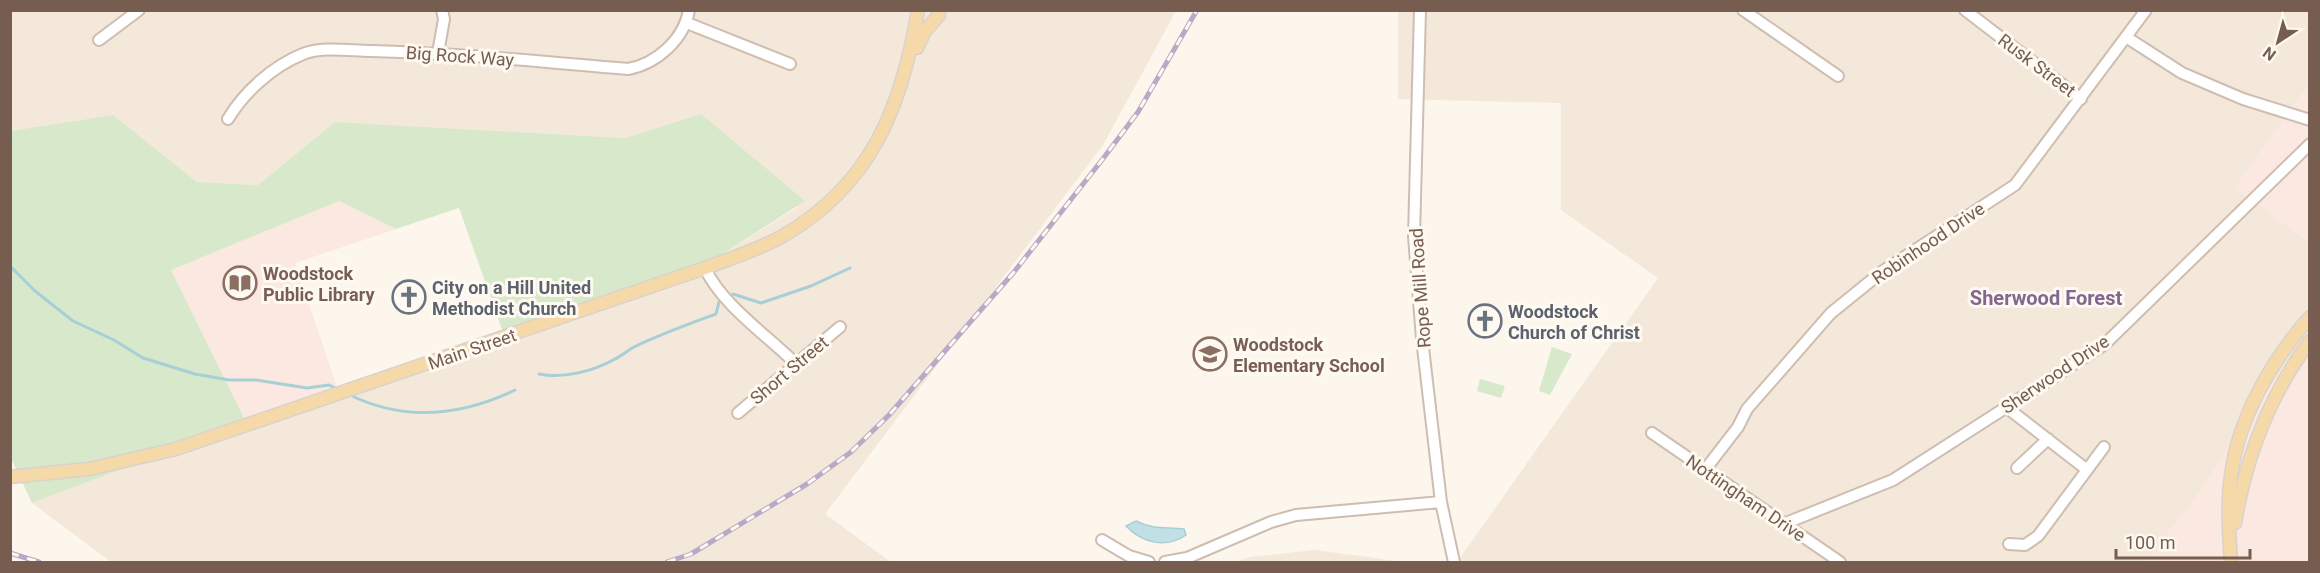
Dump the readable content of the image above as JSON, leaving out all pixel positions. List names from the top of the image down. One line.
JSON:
{"streets":{"main road":["Main Street"],"street":["Big Rock Way","Rusk Street","Robinhood Drive","Rope Mill Road","Short Street","Sherwood Drive","Nottingham Drive"]},"crossings":[["Rusk Street","Robinhood Drive"],["Robinhood Drive","Nottingham Drive"],["Sherwood Drive","Nottingham Drive"]],"districts":["Sherwood Forest"],"places":{"library":["Woodstock Public Library"],"church":["City on a Hill United Methodist Church","Woodstock Church of Christ"],"school or university":["Woodstock Elementary School"]},"scale_bar":"100 m","north":"bottom left"}
